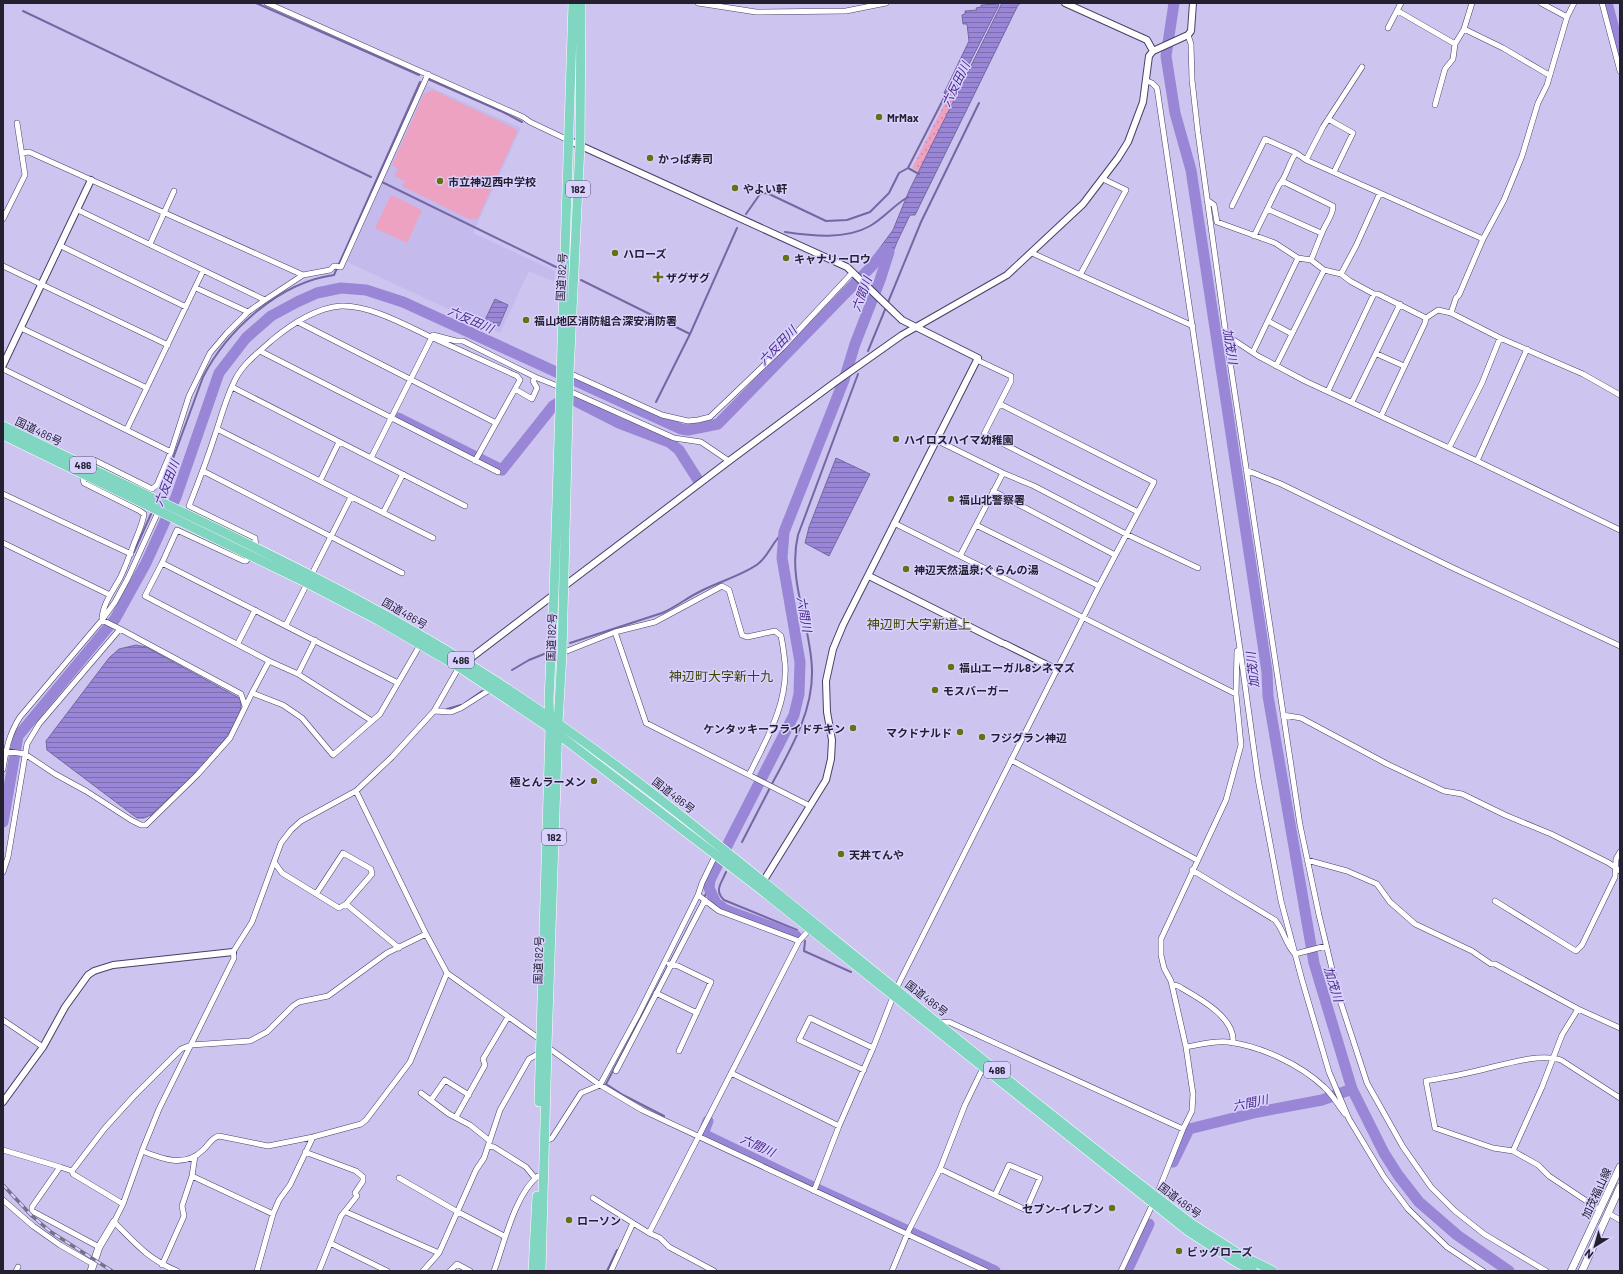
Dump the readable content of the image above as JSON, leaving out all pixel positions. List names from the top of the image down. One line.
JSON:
{"streets":{"highway":["182","国道182号","国道486号","486"],"main road":["加茂福山線"]},"crossings":[["国道182号","国道486号"]],"districts":["神辺町大字新道上","神辺町大字新十九"],"water":["六反田川","六間川","加茂川"],"places":{"other":["MrMax","かっぱ寿司","市立神辺西中学校","やよい軒","ハローズ","キャナリーロウ","福山地区消防組合深安消防署","ハイロスハイマ幼稚園","福山北警察署","神辺天然温泉;ぐらんの湯","福山エーガル8シネマズ","モスバーガー","ケンタッキーフライドチキン","マクドナルド","フジグラン神辺","極とんラーメン","天丼てんや","セブン-イレブン","ローソン","ビッグローズ"],"health":["ザグザグ"]},"north":"bottom left"}
